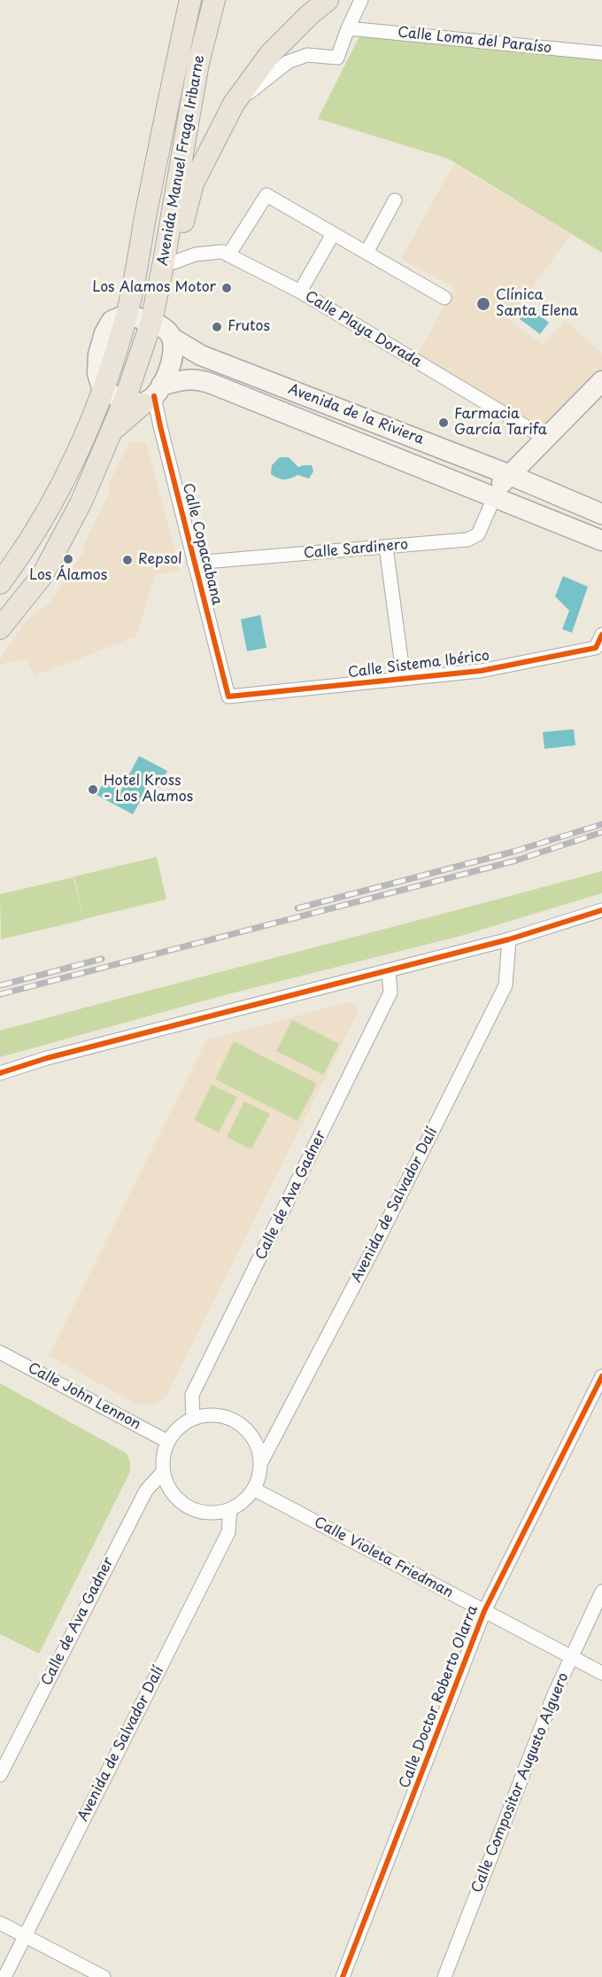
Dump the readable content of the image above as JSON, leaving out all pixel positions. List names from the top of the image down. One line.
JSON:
{"streets":{"main road":["Avenida Manuel Fraga Iribarne"],"street":["Calle Loma del Paraíso","Calle Playa Dorada","Avenida de la Riviera","Calle Copacabana","Calle Sardinero","Calle Sistema Ibérico","Calle de Ava Gadner","Avenida de Salvador Dalí","Calle John Lennon","Calle Violeta Friedman","Calle Doctor Roberto Olarra","Calle Compositor Augusto Alguero"]},"crossings":[["Avenida Manuel Fraga Iribarne","Avenida de la Riviera"],["Avenida Manuel Fraga Iribarne","Calle Copacabana"],["Avenida de la Riviera","Calle Copacabana"],["Avenida de la Riviera","Calle Sardinero"],["Calle Copacabana","Calle Sardinero"],["Calle Copacabana","Calle Sistema Ibérico"],["Calle de Ava Gadner","Avenida de Salvador Dalí"],["Calle de Ava Gadner","Calle John Lennon"],["Calle de Ava Gadner","Calle Violeta Friedman"],["Avenida de Salvador Dalí","Calle John Lennon"],["Avenida de Salvador Dalí","Calle Violeta Friedman"],["Calle John Lennon","Calle Violeta Friedman"],["Calle Violeta Friedman","Calle Doctor Roberto Olarra"],["Calle Violeta Friedman","Calle Compositor Augusto Alguero"]],"places":["Los Alamos Motor","Clínica Santa Elena","Frutos","Farmacia García Tarifa","Los Álamos","Repsol","Hotel Kross - Los Alamos"]}
